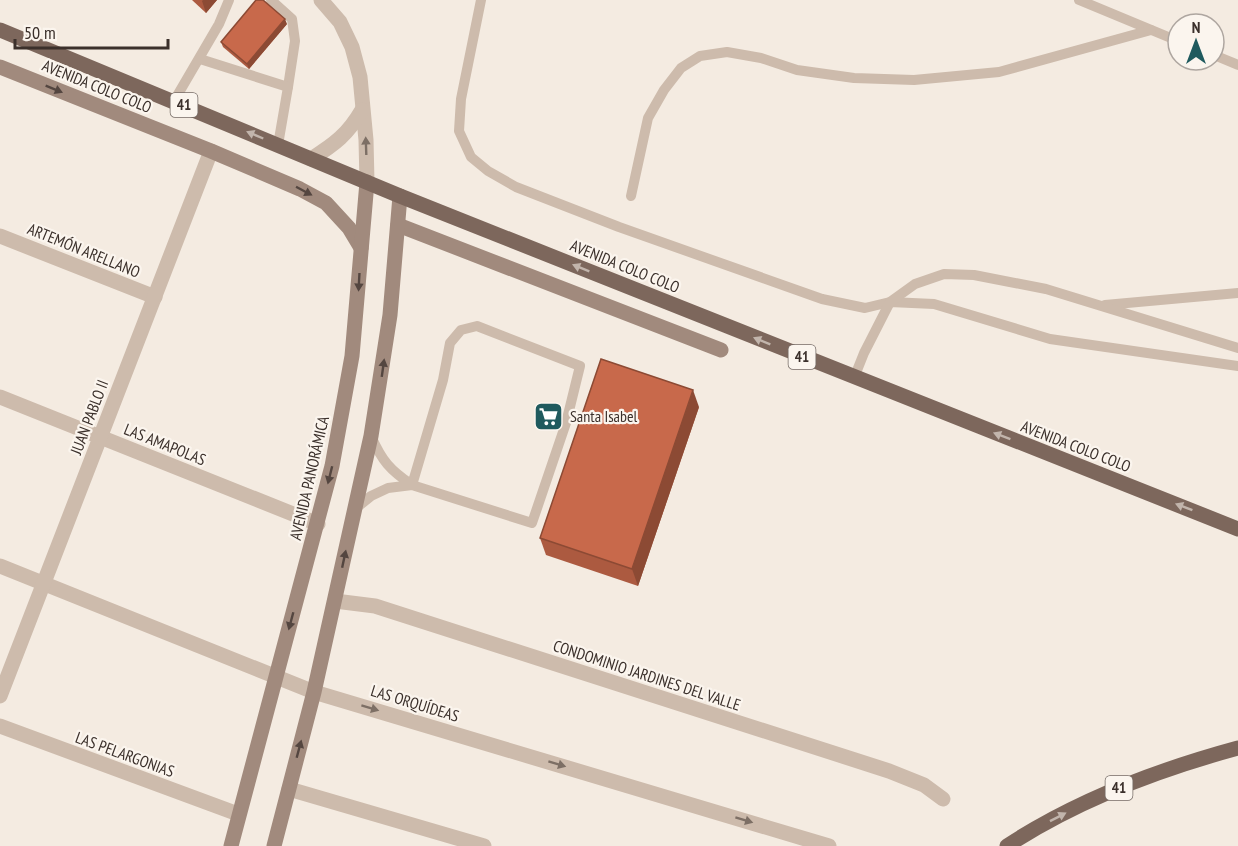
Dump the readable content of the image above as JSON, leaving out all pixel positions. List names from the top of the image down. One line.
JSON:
{"streets":{"main road":["AVENIDA COLO COLO","41"],"street":["ARTEMÓN ARELLANO","JUAN PABLO II","LAS AMAPOLAS","AVENIDA PANORÁMICA","CONDOMINIO JARDINES DEL VALLE","LAS ORQUÍDEAS","LAS PELARGONIAS"]},"crossings":[["AVENIDA COLO COLO","JUAN PABLO II"],["AVENIDA COLO COLO","AVENIDA PANORÁMICA"],["ARTEMÓN ARELLANO","JUAN PABLO II"],["JUAN PABLO II","LAS AMAPOLAS"],["JUAN PABLO II","LAS ORQUÍDEAS"],["LAS AMAPOLAS","AVENIDA PANORÁMICA"],["AVENIDA PANORÁMICA","LAS ORQUÍDEAS"],["AVENIDA PANORÁMICA","LAS PELARGONIAS"]],"places":{"supermarket":["Santa Isabel"]},"scale_bar":"50 m","north":"top"}
